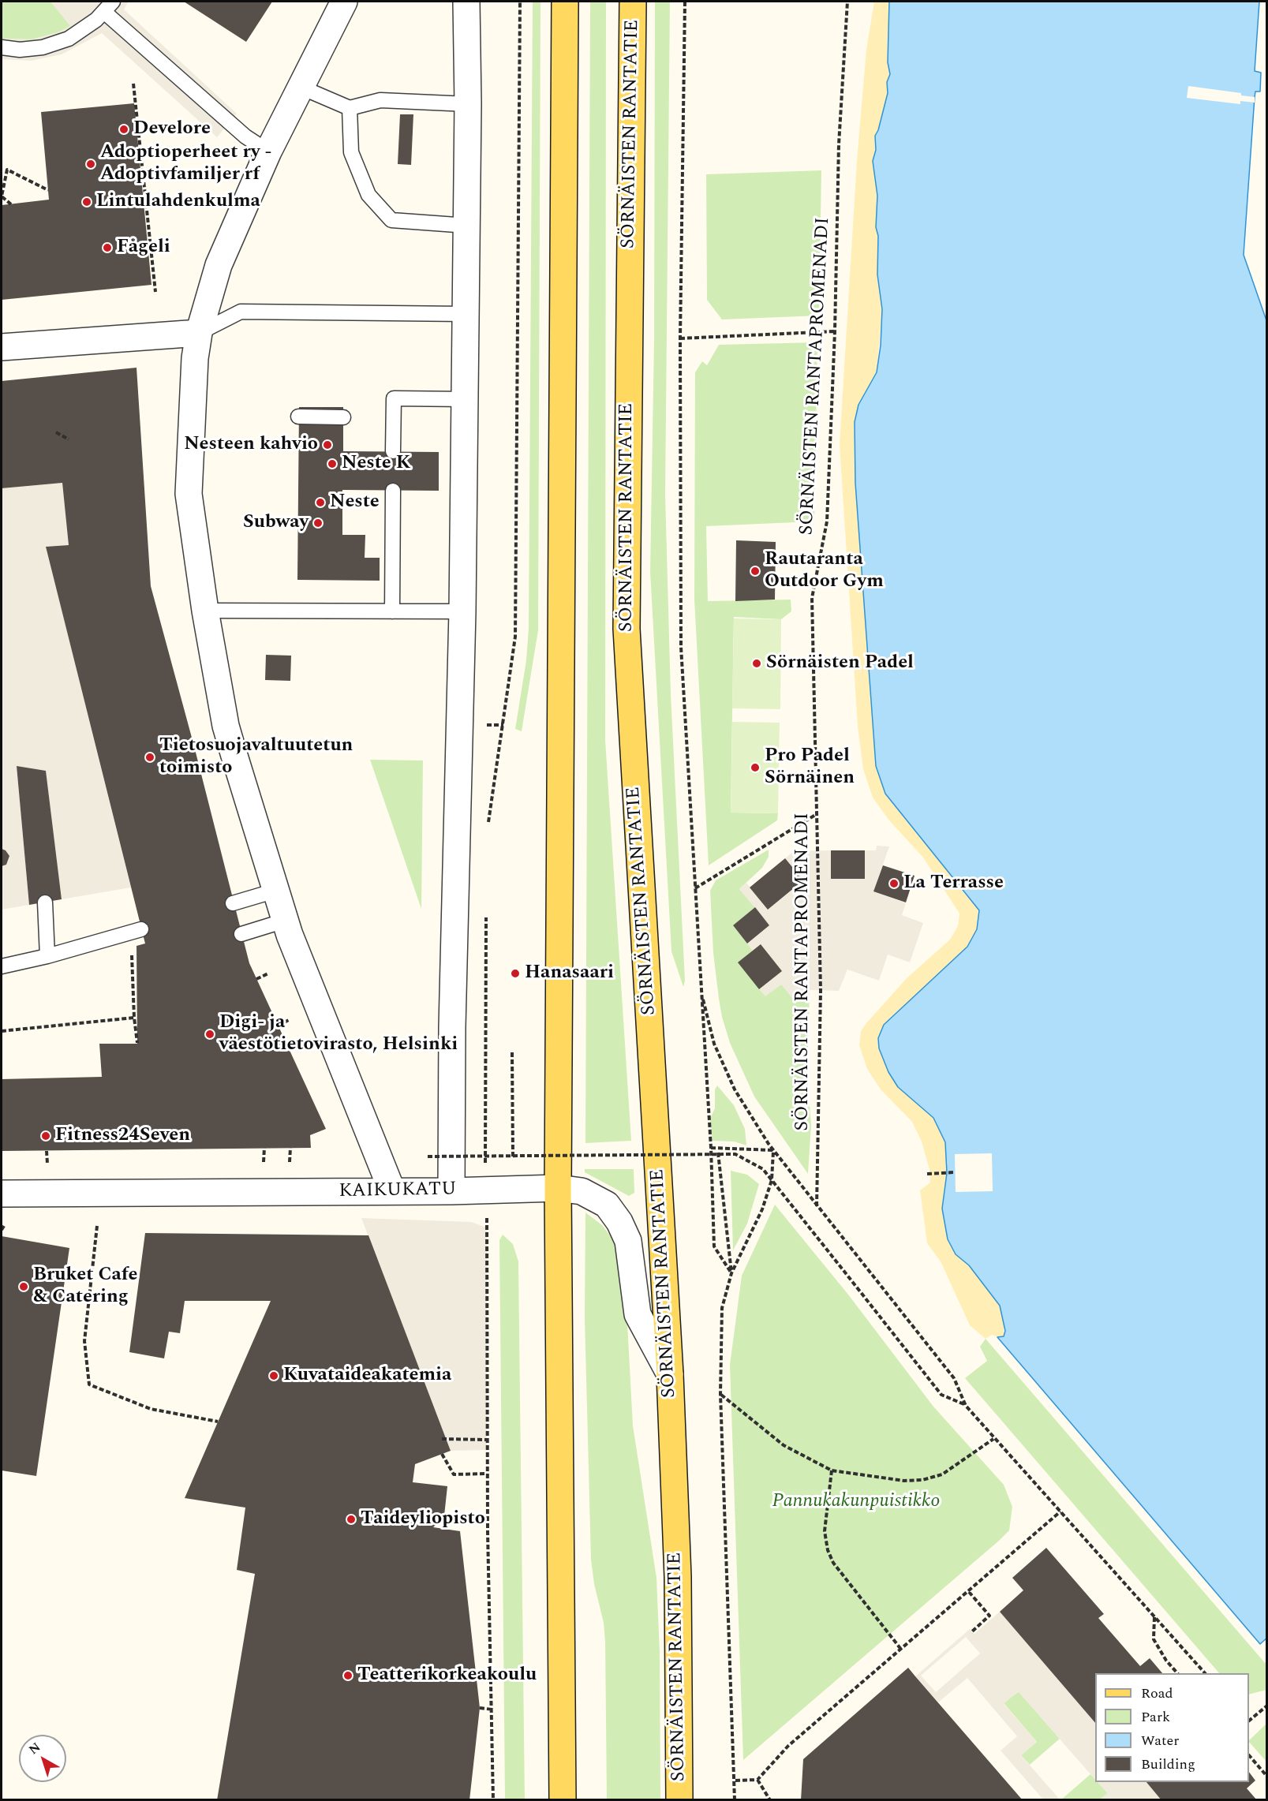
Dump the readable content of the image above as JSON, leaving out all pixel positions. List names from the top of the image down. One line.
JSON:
{"streets":{"main road":["SÖRNÄISTEN RANTATIE"],"street":["KAIKUKATU"],"path":["SÖRNÄISTEN RANTAPROMENADI"]},"crossings":[["SÖRNÄISTEN RANTATIE","KAIKUKATU"]],"parks":["Pannukakunpuistikko"],"places":["Develore","Adoptioperheet ry - Adoptivfamiljer rf","Lintulahdenkulma","Fågeli","Nesteen kahvio","Neste K","Neste","Subway","Rautaranta Outdoor Gym","Sörnäisten Padel","Tietosuojavaltuutetun toimisto","Pro Padel Sörnäinen","La Terrasse","Hanasaari","Digi- ja väestötietovirasto, Helsinki","Fitness24Seven","Bruket Cafe & Catering","Kuvataideakatemia","Taideyliopisto","Teatterikorkeakoulu"],"legend":["Road","Park","Water","Building"],"north":"top left"}
